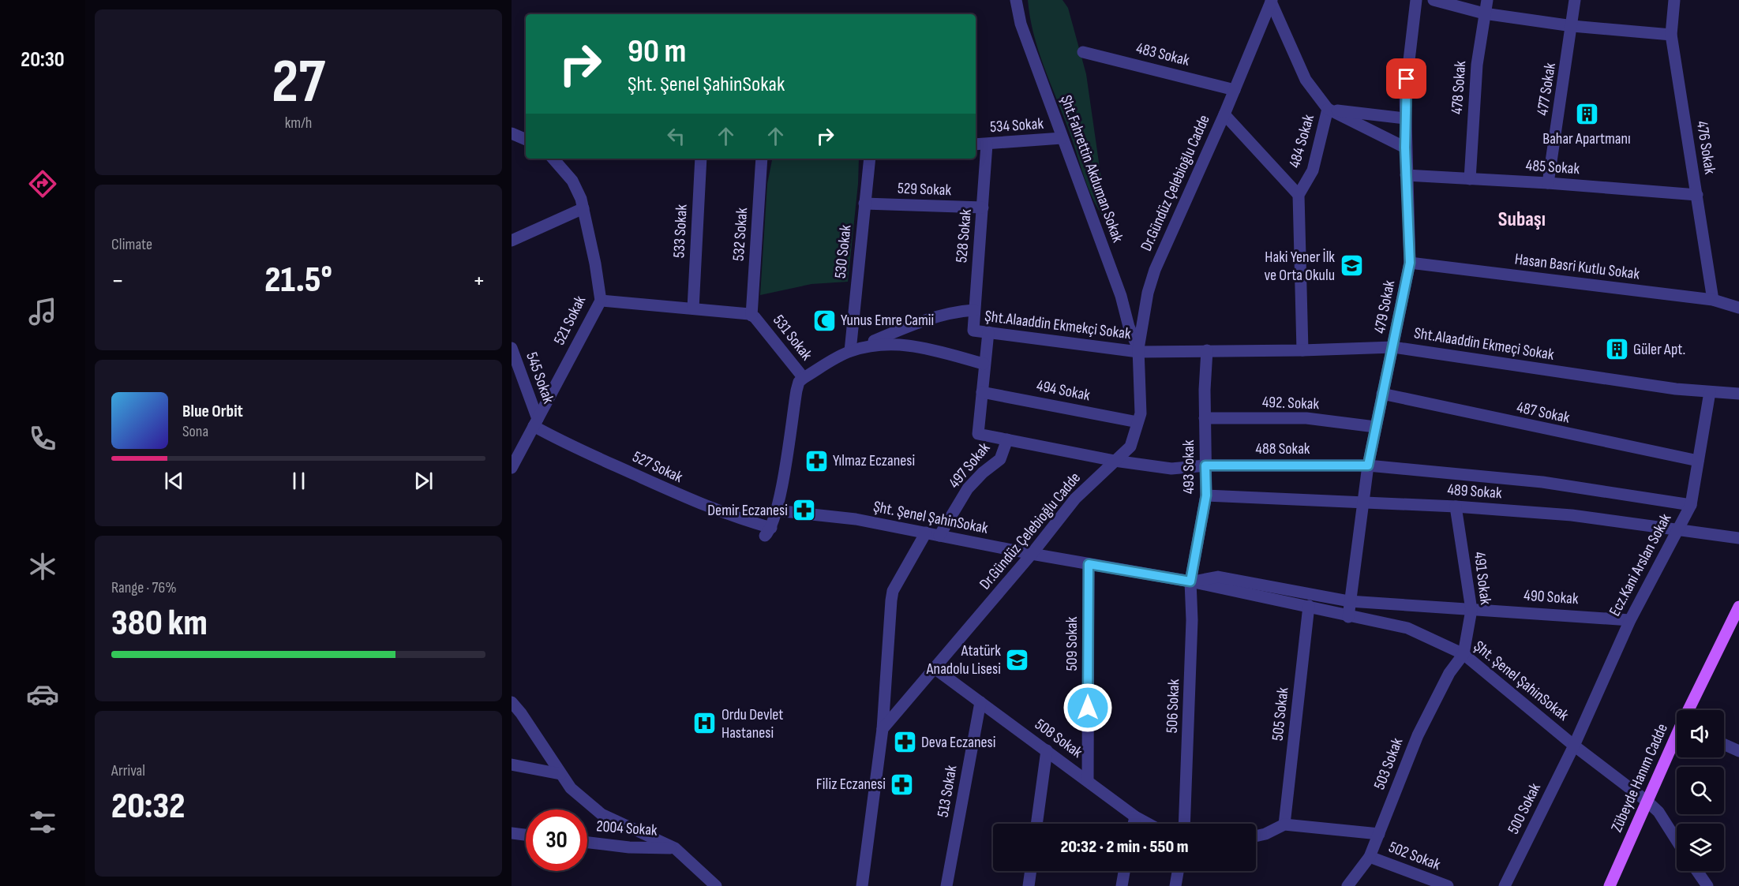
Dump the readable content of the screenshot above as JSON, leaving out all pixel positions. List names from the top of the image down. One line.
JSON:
{"streets":{"main road":["Zübeyde Hanım Cadde"],"street":["483 Sokak","478 Sokak","477 Sokak","534 Sokak","484 Sokak","476 Sokak","485 Sokak","Şht.Fahrettin Akduman Sokak","Dr.Gündüz Çelebioğlu Cadde","529 Sokak","533 Sokak","532 Sokak","528 Sokak","530 Sokak","Hasan Basri Kutlu Sokak","479 Sokak","521 Sokak","Şht.Alaaddin Ekmekçi Sokak","531 Sokak","Sht.Alaaddin Ekmeçi Sokak","545 Sokak","494 Sokak","492. Sokak","487 Sokak","488 Sokak","497 Sokak","527 Sokak","493 Sokak","489 Sokak","Şht. Şenel ŞahinSokak","Ecz.Kani Arslan Sokak","491 Sokak","490 Sokak","509 Sokak","506 Sokak","505 Sokak","508 Sokak","503 Sokak","513 Sokak","500 Sokak","2004 Sokak","502 Sokak"]},"crossings":[["483 Sokak","Dr.Gündüz Çelebioğlu Cadde"],["478 Sokak","485 Sokak"],["477 Sokak","485 Sokak"],["534 Sokak","Şht.Fahrettin Akduman Sokak"],["534 Sokak","528 Sokak"],["484 Sokak","Dr.Gündüz Çelebioğlu Cadde"],["484 Sokak","479 Sokak"],["476 Sokak","485 Sokak"],["476 Sokak","Hasan Basri Kutlu Sokak"],["485 Sokak","479 Sokak"],["Şht.Fahrettin Akduman Sokak","Dr.Gündüz Çelebioğlu Cadde"],["Şht.Fahrettin Akduman Sokak","Şht.Alaaddin Ekmekçi Sokak"],["Şht.Fahrettin Akduman Sokak","Sht.Alaaddin Ekmeçi Sokak"],["Dr.Gündüz Çelebioğlu Cadde","Şht.Alaaddin Ekmekçi Sokak"],["Dr.Gündüz Çelebioğlu Cadde","Sht.Alaaddin Ekmeçi Sokak"],["Dr.Gündüz Çelebioğlu Cadde","494 Sokak"],["Dr.Gündüz Çelebioğlu Cadde","488 Sokak"],["Dr.Gündüz Çelebioğlu Cadde","Şht. Şenel ŞahinSokak"],["Dr.Gündüz Çelebioğlu Cadde","508 Sokak"],["529 Sokak","528 Sokak"],["529 Sokak","530 Sokak"],["533 Sokak","531 Sokak"],["532 Sokak","531 Sokak"],["528 Sokak","Şht.Alaaddin Ekmekçi Sokak"],["530 Sokak","Şht.Alaaddin Ekmekçi Sokak"],["Hasan Basri Kutlu Sokak","479 Sokak"],["479 Sokak","Sht.Alaaddin Ekmeçi Sokak"],["479 Sokak","492. Sokak"],["479 Sokak","487 Sokak"],["479 Sokak","488 Sokak"],["479 Sokak","489 Sokak"],["479 Sokak","Şht. Şenel ŞahinSokak"],["521 Sokak","531 Sokak"],["521 Sokak","545 Sokak"],["521 Sokak","527 Sokak"],["Şht.Alaaddin Ekmekçi Sokak","Sht.Alaaddin Ekmeçi Sokak"],["Şht.Alaaddin Ekmekçi Sokak","488 Sokak"],["531 Sokak","527 Sokak"],["531 Sokak","Şht. Şenel ŞahinSokak"],["Sht.Alaaddin Ekmeçi Sokak","493 Sokak"],["Sht.Alaaddin Ekmeçi Sokak","Ecz.Kani Arslan Sokak"],["545 Sokak","527 Sokak"],["494 Sokak","488 Sokak"],["492. Sokak","493 Sokak"],["487 Sokak","Ecz.Kani Arslan Sokak"],["488 Sokak","497 Sokak"],["488 Sokak","493 Sokak"],["488 Sokak","Ecz.Kani Arslan Sokak"],["497 Sokak","Şht. Şenel ŞahinSokak"],["493 Sokak","489 Sokak"],["493 Sokak","Şht. Şenel ŞahinSokak"],["493 Sokak","506 Sokak"],["489 Sokak","Ecz.Kani Arslan Sokak"],["489 Sokak","491 Sokak"],["Şht. Şenel ŞahinSokak","Ecz.Kani Arslan Sokak"],["Şht. Şenel ŞahinSokak","491 Sokak"],["Şht. Şenel ŞahinSokak","490 Sokak"],["Şht. Şenel ŞahinSokak","509 Sokak"],["Şht. Şenel ŞahinSokak","506 Sokak"],["Şht. Şenel ŞahinSokak","505 Sokak"],["Şht. Şenel ŞahinSokak","503 Sokak"],["Şht. Şenel ŞahinSokak","Zübeyde Hanım Cadde"],["Şht. Şenel ŞahinSokak","500 Sokak"],["Ecz.Kani Arslan Sokak","490 Sokak"],["Ecz.Kani Arslan Sokak","500 Sokak"],["491 Sokak","490 Sokak"],["491 Sokak","503 Sokak"],["509 Sokak","508 Sokak"],["508 Sokak","513 Sokak"],["503 Sokak","502 Sokak"]],"districts":["Subaşı"],"places":{"building":["Bahar Apartmanı","Güler Apt."],"school or university":["Haki Yener İlk ve Orta Okulu","Atatürk Anadolu Lisesi"],"mosque":["Yunus Emre Camii"],"pharmacy":["Yılmaz Eczanesi","Demir Eczanesi","Deva Eczanesi","Filiz Eczanesi"],"hospital":["Ordu Devlet Hastanesi"]},"page":{"tabs":"20:30","tile":[["27","km/h"],"Climate",["Range · 76%","380 km"],["Arrival","20:32"]],"turn":["90 m","Şht. Şenel ŞahinSokak"],"heat":["−","21.5°","+"],"song":["Blue Orbit","Sona"],"limit":"30","trip":"20:32 · 2 min · 550 m"}}
